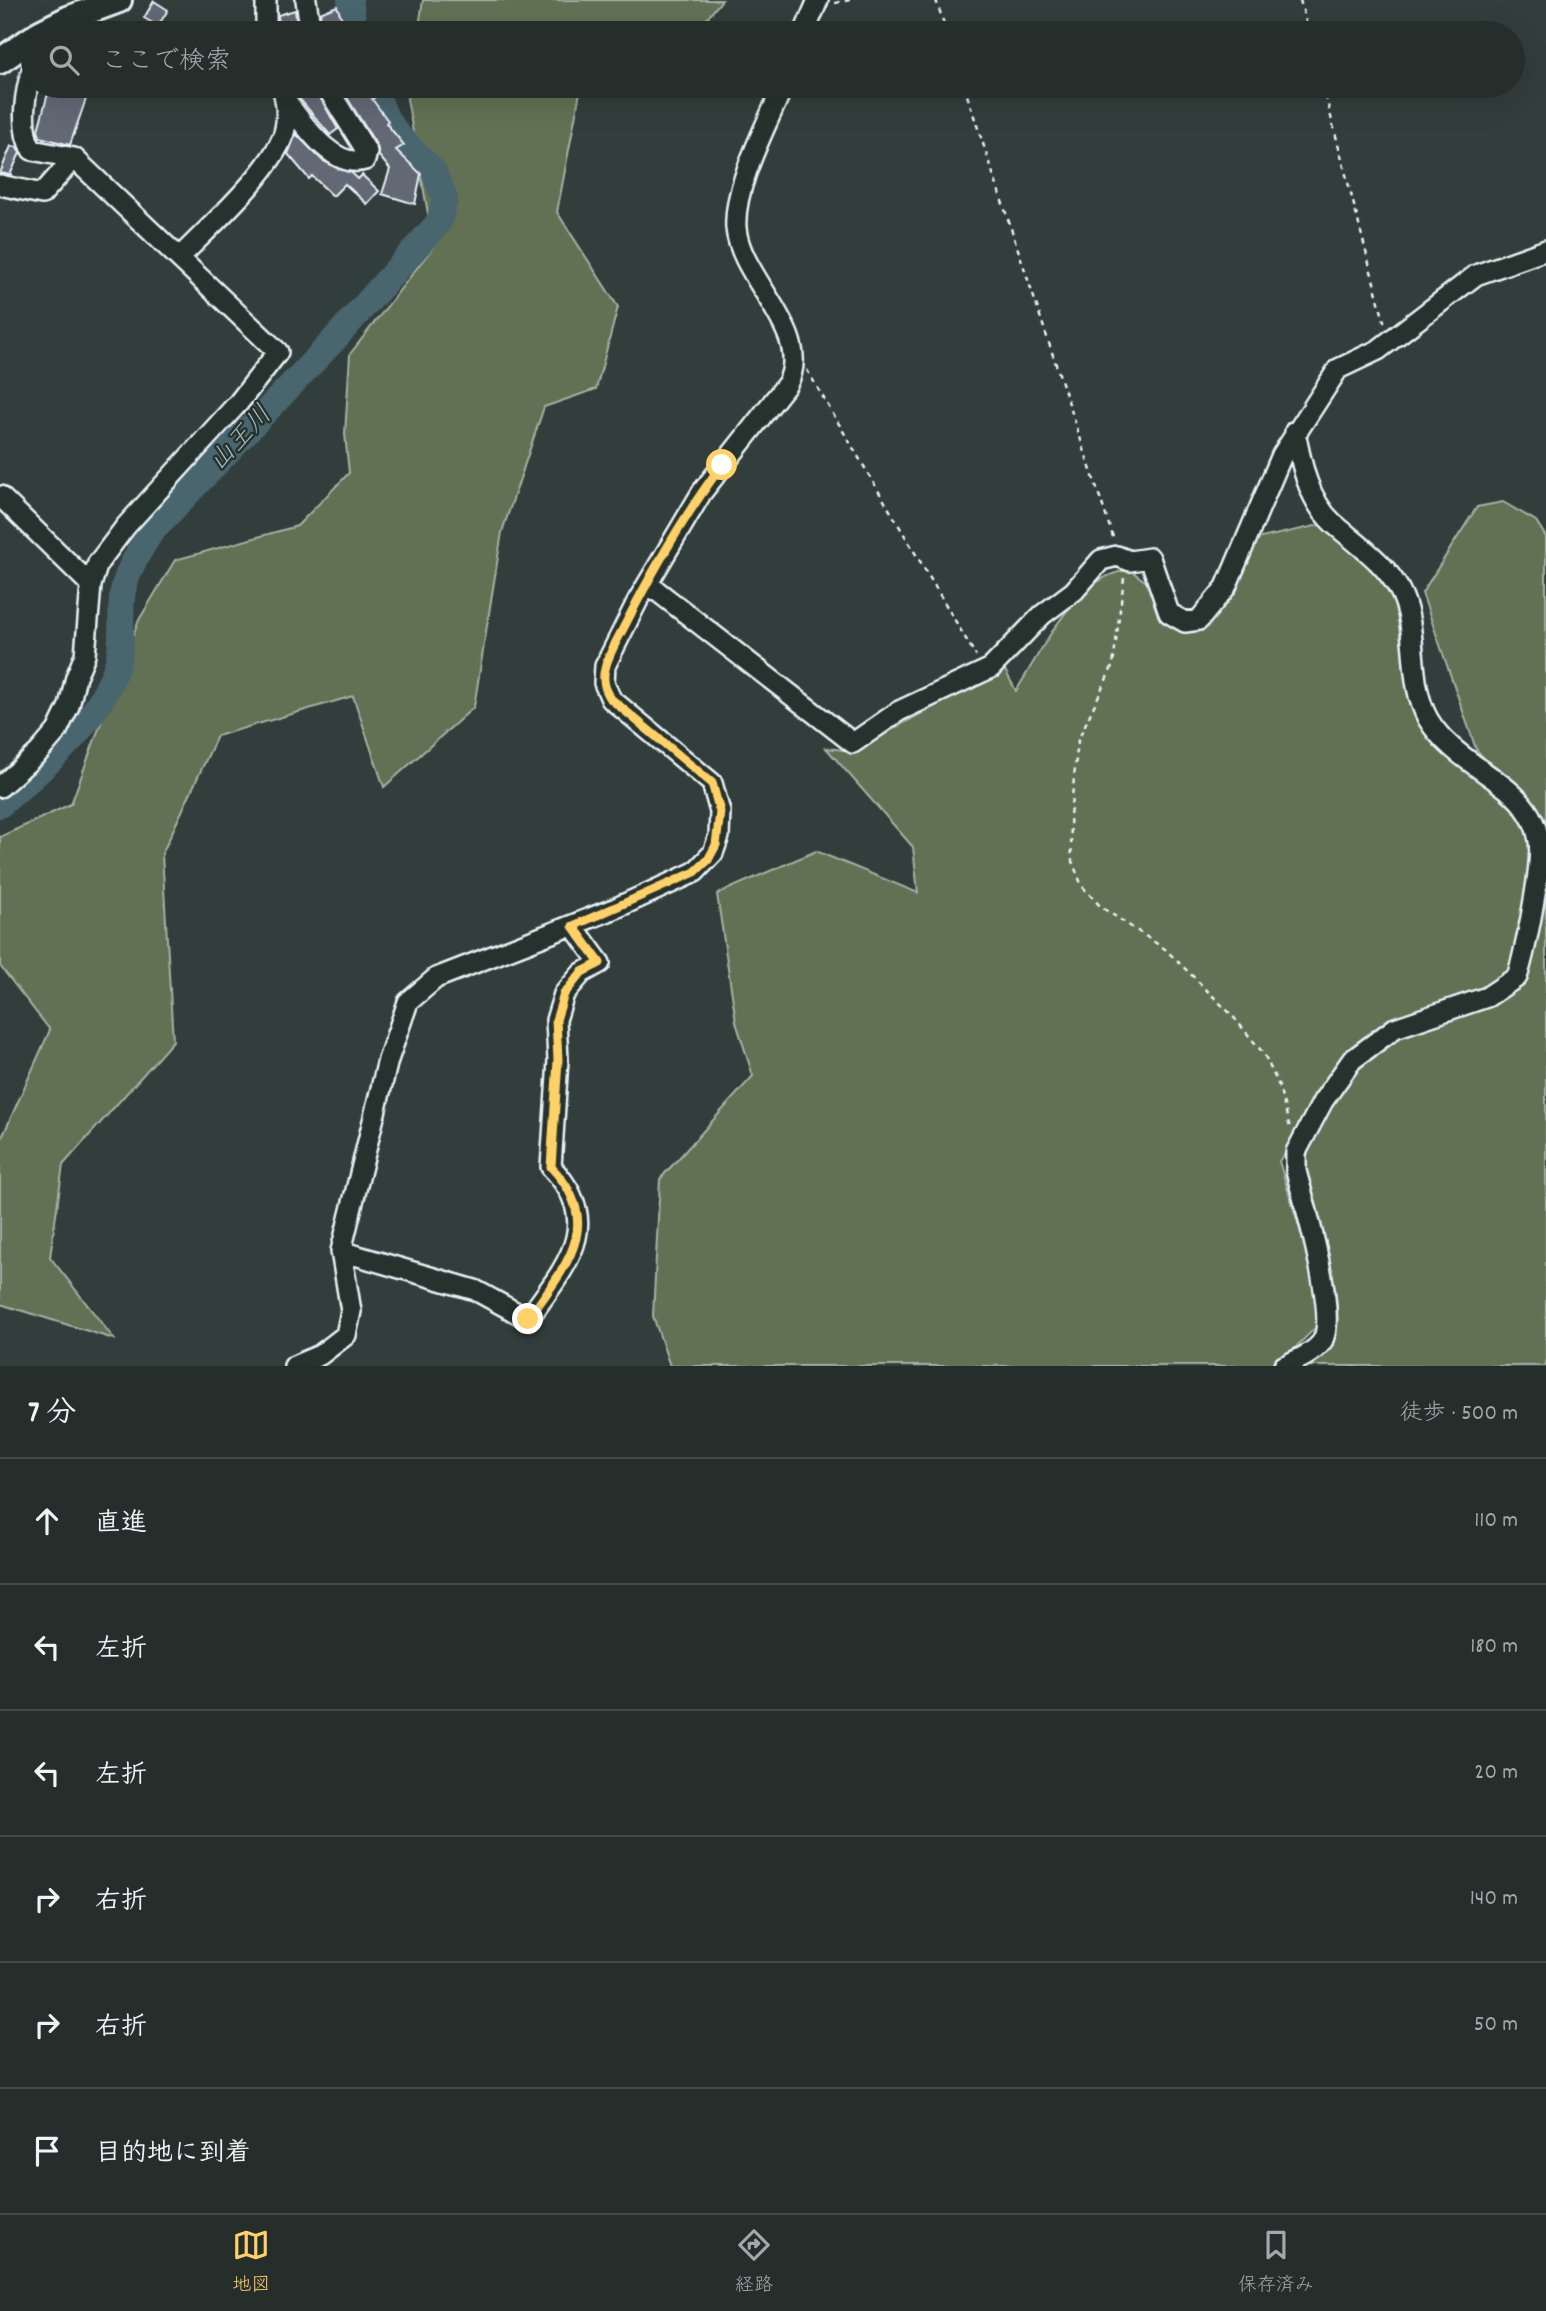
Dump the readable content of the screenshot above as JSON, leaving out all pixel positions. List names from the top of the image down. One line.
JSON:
{"water":["山王川"],"page":{"search":"ここで検索","heading":["7 分","徒歩 · 500 m"],"list":[["直進","110 m"],["左折","180 m"],["左折","20 m"],["右折","140 m"],["右折","50 m"],"目的地に到着"],"nav":["地図","経路","保存済み"]}}
